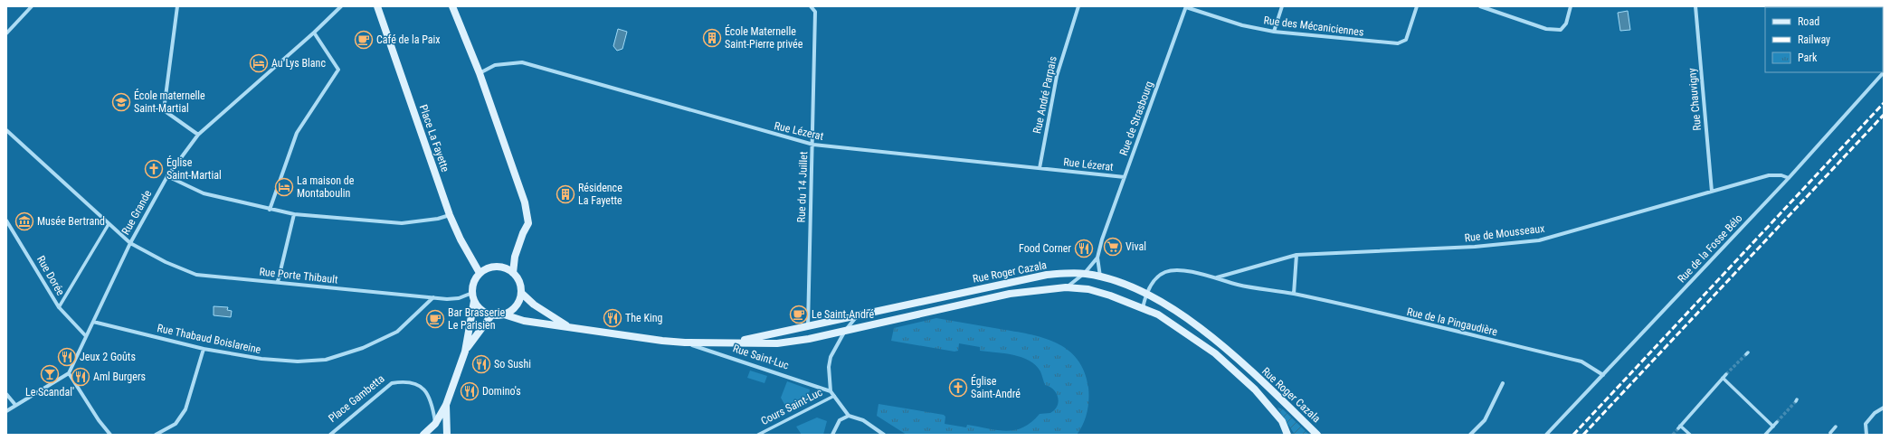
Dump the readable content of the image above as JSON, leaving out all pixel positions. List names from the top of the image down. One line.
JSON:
{"streets":{"main road":["Place La Fayette","Rue Roger Cazala","Rue Saint-Luc"],"street":["Rue des Mécaniciennes","Rue André Parpais","Rue Chauvigny","Rue de Strasbourg","Rue Lézerat","Rue du 14 Juillet","Rue Grande","Rue de Mousseaux","Rue de la Fosse Bélo","Rue Dorée","Rue Porte Thibault","Rue de la Pingaudière","Rue Thabaud Boislareine","Place Gambetta","Cours Saint-Luc"]},"crossings":[["Rue des Mécaniciennes","Rue de Strasbourg"],["Rue André Parpais","Rue Lézerat"],["Rue Chauvigny","Rue de Mousseaux"],["Rue de Strasbourg","Rue Lézerat"],["Rue de Strasbourg","Rue Roger Cazala"],["Rue Lézerat","Rue du 14 Juillet"],["Place La Fayette","Rue Porte Thibault"],["Place La Fayette","Rue Saint-Luc"],["Rue du 14 Juillet","Rue Roger Cazala"],["Rue du 14 Juillet","Rue Saint-Luc"],["Rue Grande","Rue Dorée"],["Rue Grande","Rue Porte Thibault"],["Rue Grande","Rue Thabaud Boislareine"],["Rue de Mousseaux","Rue de la Fosse Bélo"],["Rue de Mousseaux","Rue de la Pingaudière"],["Rue de la Fosse Bélo","Rue de la Pingaudière"],["Rue Roger Cazala","Rue de la Pingaudière"],["Rue Roger Cazala","Rue Saint-Luc"],["Rue Porte Thibault","Rue Thabaud Boislareine"],["Rue Porte Thibault","Rue Saint-Luc"]],"places":{"building":["École Maternelle Saint-Pierre privée","Résidence La Fayette"],"cafe":["Café de la Paix","Le Saint-André","Bar Brasserie Le Parisien"],"hotel":["Au Lys Blanc","La maison de Montaboulin"],"school or university":["École maternelle Saint-Martial"],"church":["Église Saint-Martial","Église Saint-André"],"museum":["Musée Bertrand"],"supermarket":["Vival"],"restaurant":["Food Corner","The King","Jeux 2 Goûts","So Sushi","Aml Burgers","Domino's"],"bar":["Le Scandal'"]},"legend":["Road","Railway","Park"]}
